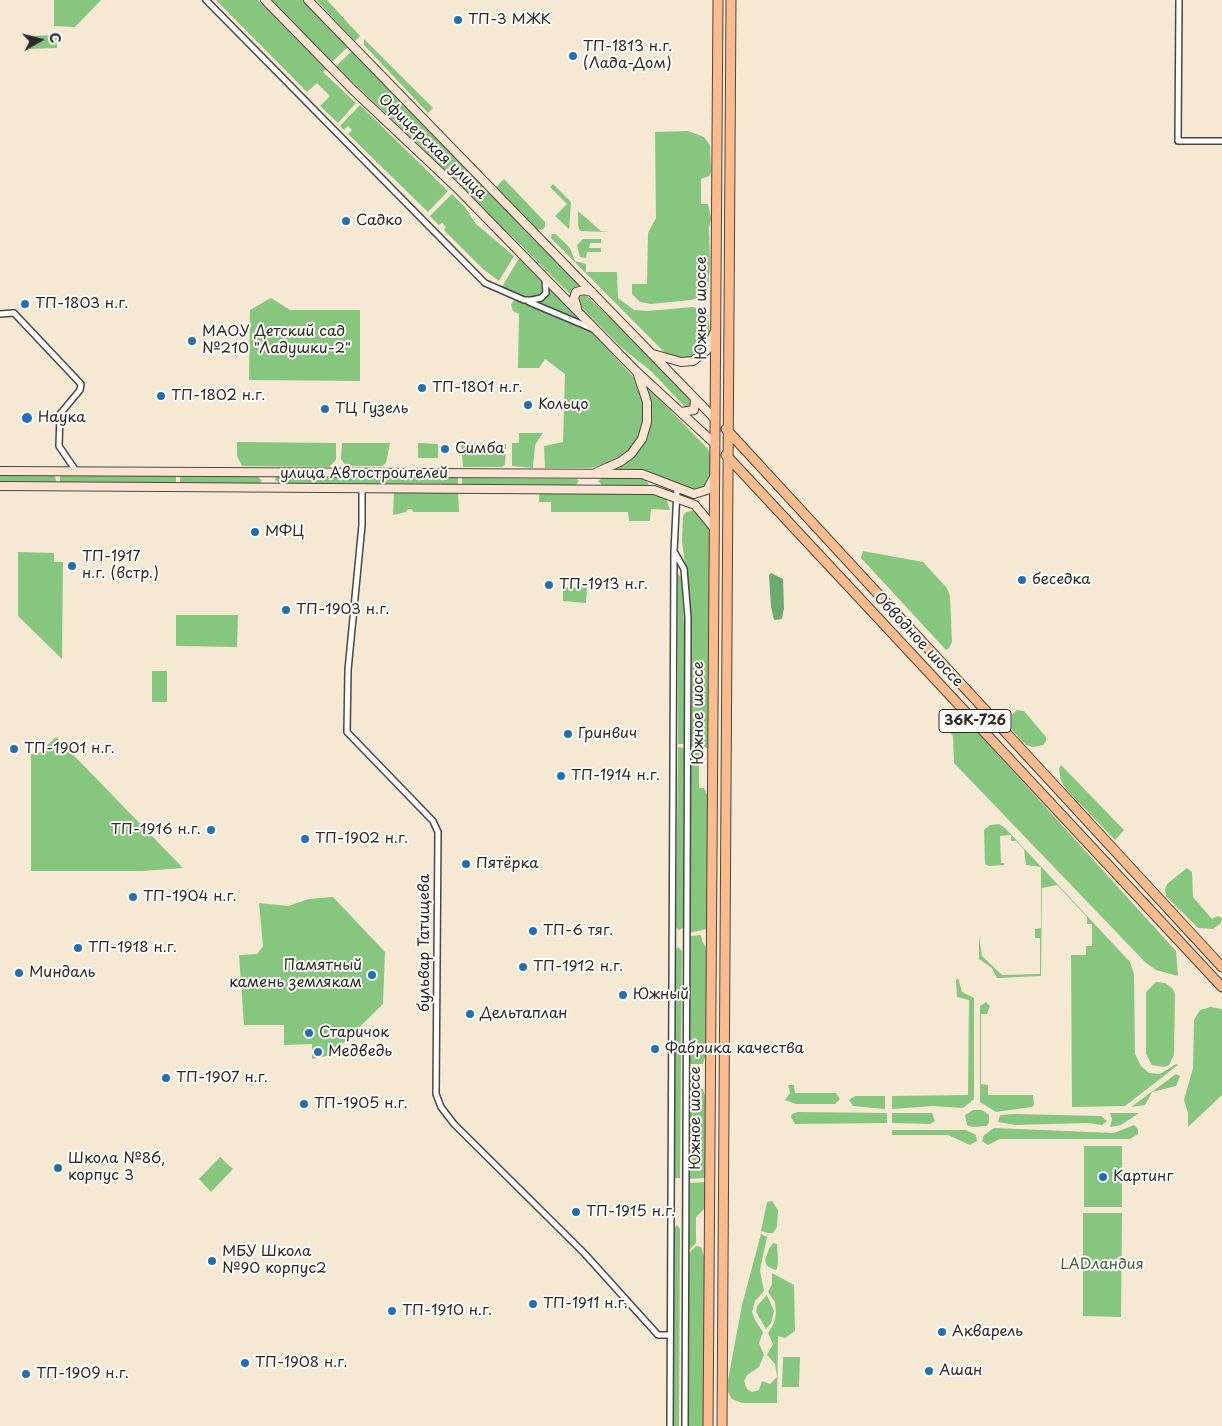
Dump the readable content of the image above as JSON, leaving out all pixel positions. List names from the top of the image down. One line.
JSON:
{"streets":{"main road":["Офицерская улица","Южное шоссе","улица Автостроителей","Обводное шоссе","36К-726"],"street":["бульвар Татищева"]},"crossings":[["Офицерская улица","Южное шоссе"],["Офицерская улица","улица Автостроителей"],["Офицерская улица","Обводное шоссе"],["Южное шоссе","улица Автостроителей"],["Южное шоссе","Обводное шоссе"],["улица Автостроителей","бульвар Татищева"]],"parks":["LADландия"],"places":["ТП-3 МЖК","ТП-1813 н.г. (Лада-Дом)","Садко","ТП-1803 н.г.","МАОУ Детский сад №210 \"Ладушки-2\"","ТП-1801 н.г.","ТП-1802 н.г.","Кольцо","ТЦ Гузель","Наука","Симба","МФЦ","ТП-1917 н.г. (встр.)","беседка","ТП-1913 н.г.","ТП-1903 н.г.","Гринвич","ТП-1901 н.г.","ТП-1914 н.г.","ТП-1916 н.г.","ТП-1902 н.г.","Пятёрка","ТП-1904 н.г.","ТП-6 тяг.","ТП-1918 н.г.","ТП-1912 н.г.","Миндаль","Памятный камень землякам","Южный","Дельтаплан","Старичок","Фабрика качества","Медведь","ТП-1907 н.г.","ТП-1905 н.г.","Школа №86, корпус 3","Картинг","ТП-1915 н.г.","МБУ Школа №90 корпус2","ТП-1911 н.г.","ТП-1910 н.г.","Акварель","ТП-1908 н.г.","Ашан","ТП-1909 н.г."],"north":"right"}
